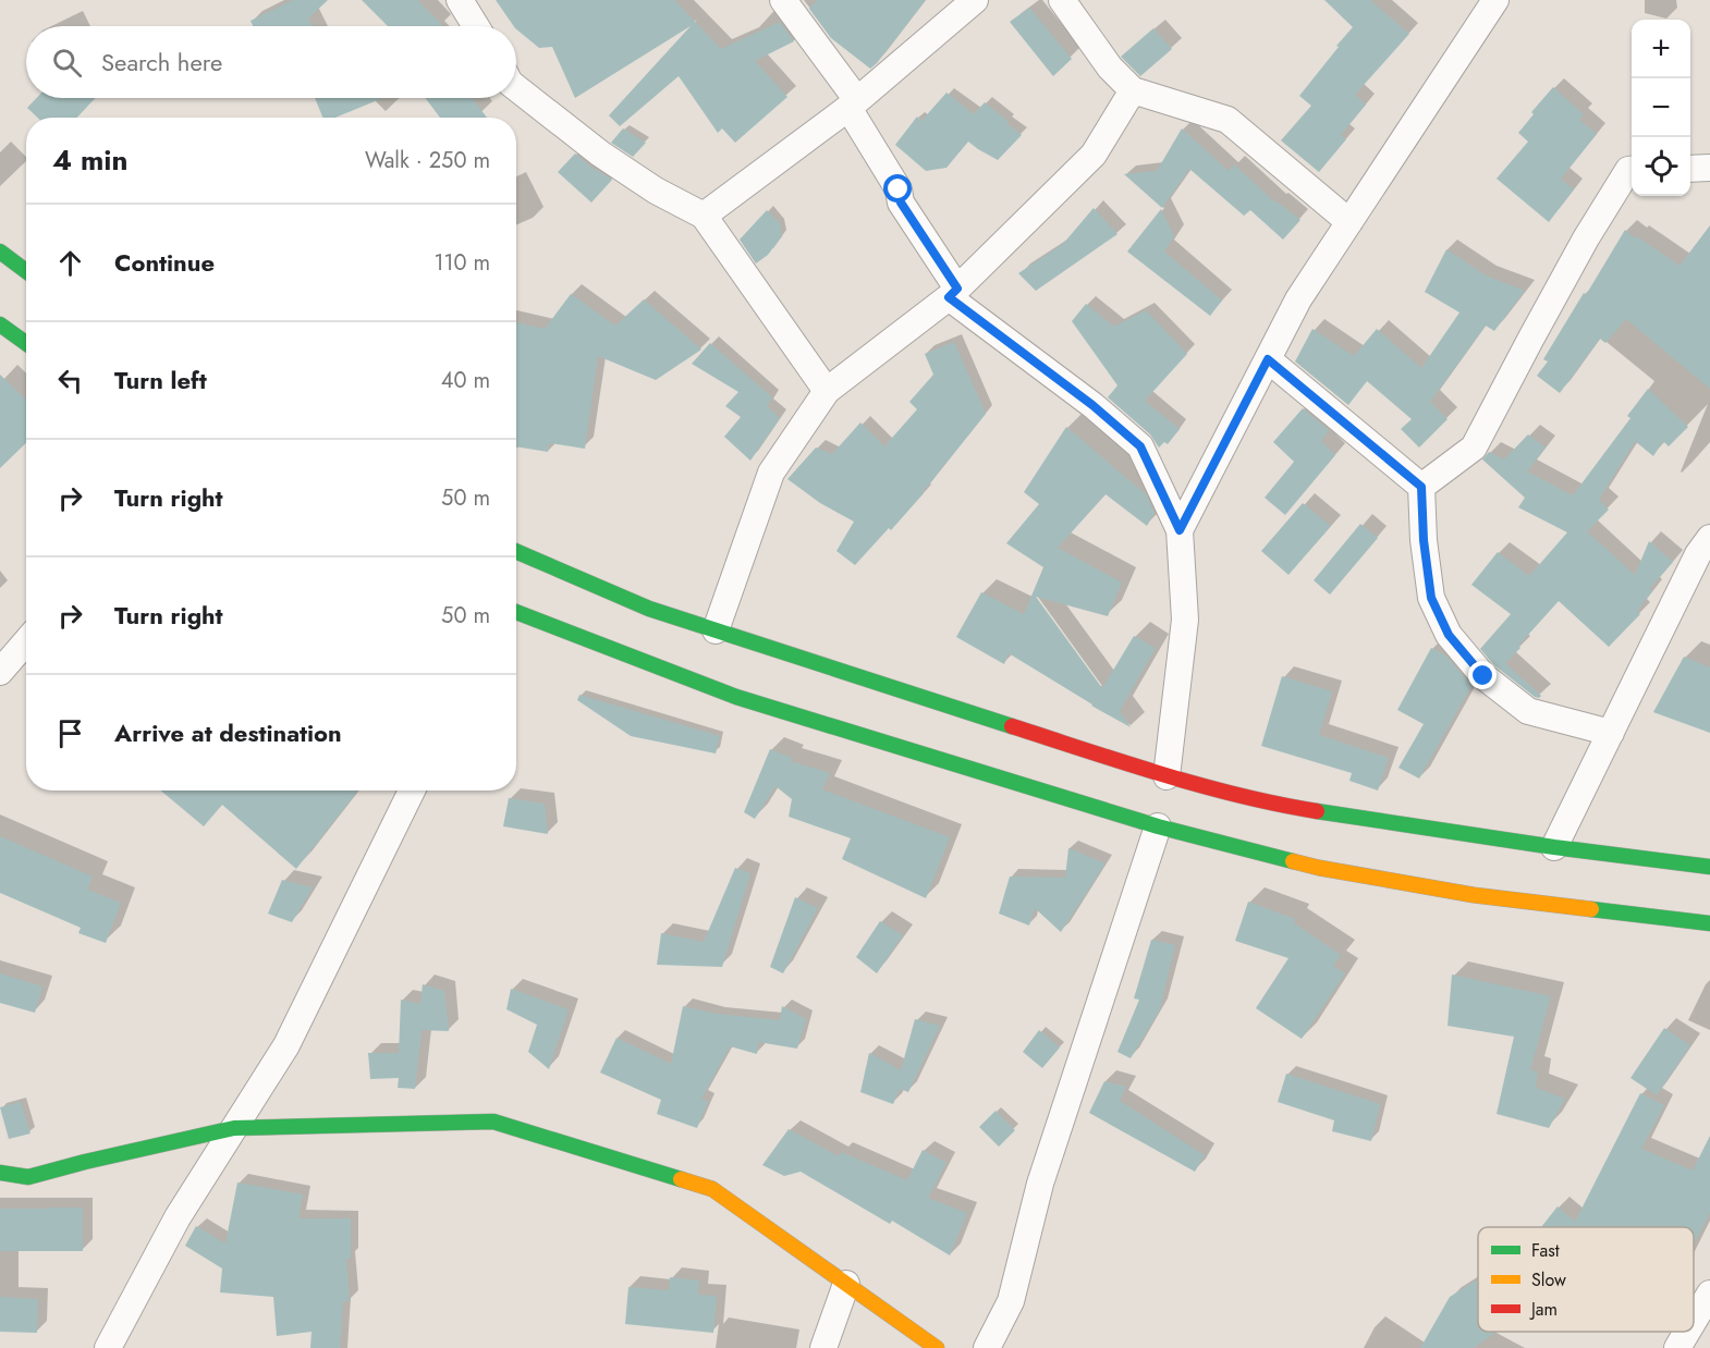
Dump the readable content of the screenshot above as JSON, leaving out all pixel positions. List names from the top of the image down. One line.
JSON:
{"legend":["Fast","Slow","Jam"],"page":{"map_buttons":["+","−"],"search":"Search here","heading":["4 min","Walk · 250 m"],"list":[["Continue","110 m"],["Turn left","40 m"],["Turn right","50 m"],["Turn right","50 m"],"Arrive at destination"]}}
